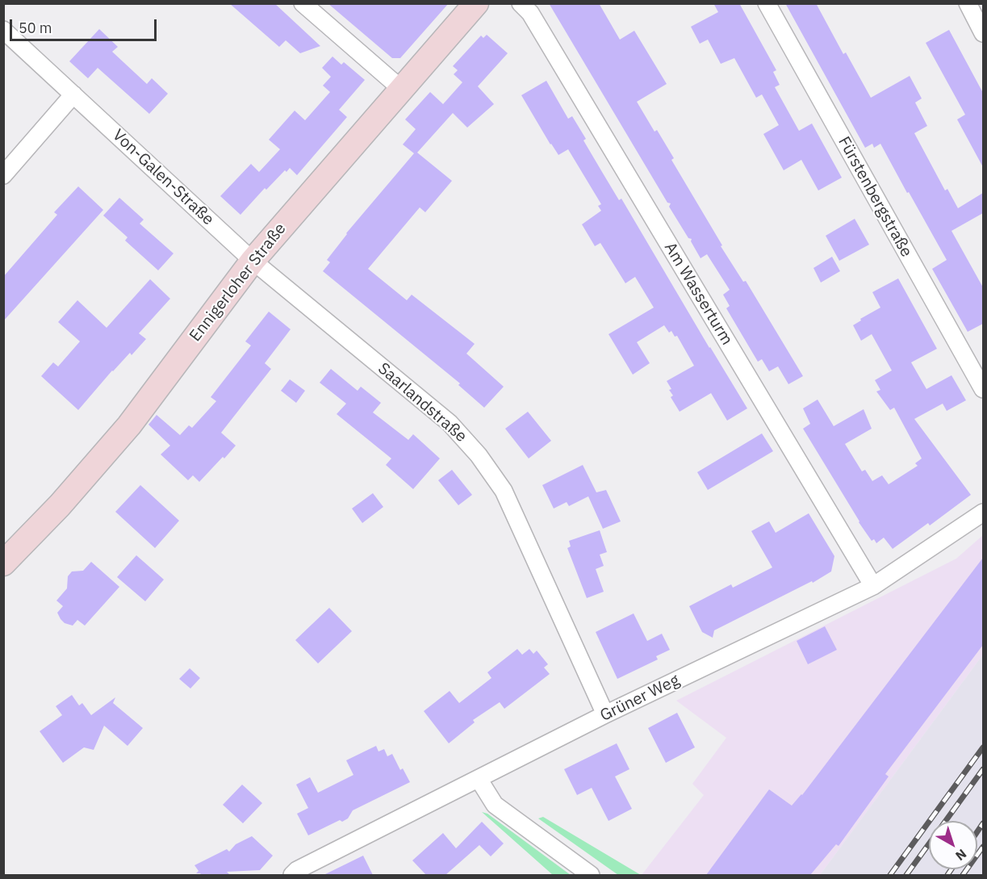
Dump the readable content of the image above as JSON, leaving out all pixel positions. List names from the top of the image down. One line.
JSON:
{"streets":{"main road":["Ennigerloher Straße"],"street":["Von-Galen-Straße","Fürstenbergstraße","Am Wasserturm","Saarlandstraße","Grüner Weg"]},"crossings":[["Von-Galen-Straße","Ennigerloher Straße"],["Von-Galen-Straße","Saarlandstraße"],["Ennigerloher Straße","Saarlandstraße"],["Am Wasserturm","Grüner Weg"],["Saarlandstraße","Grüner Weg"]],"scale_bar":"50 m","north":"bottom right"}
